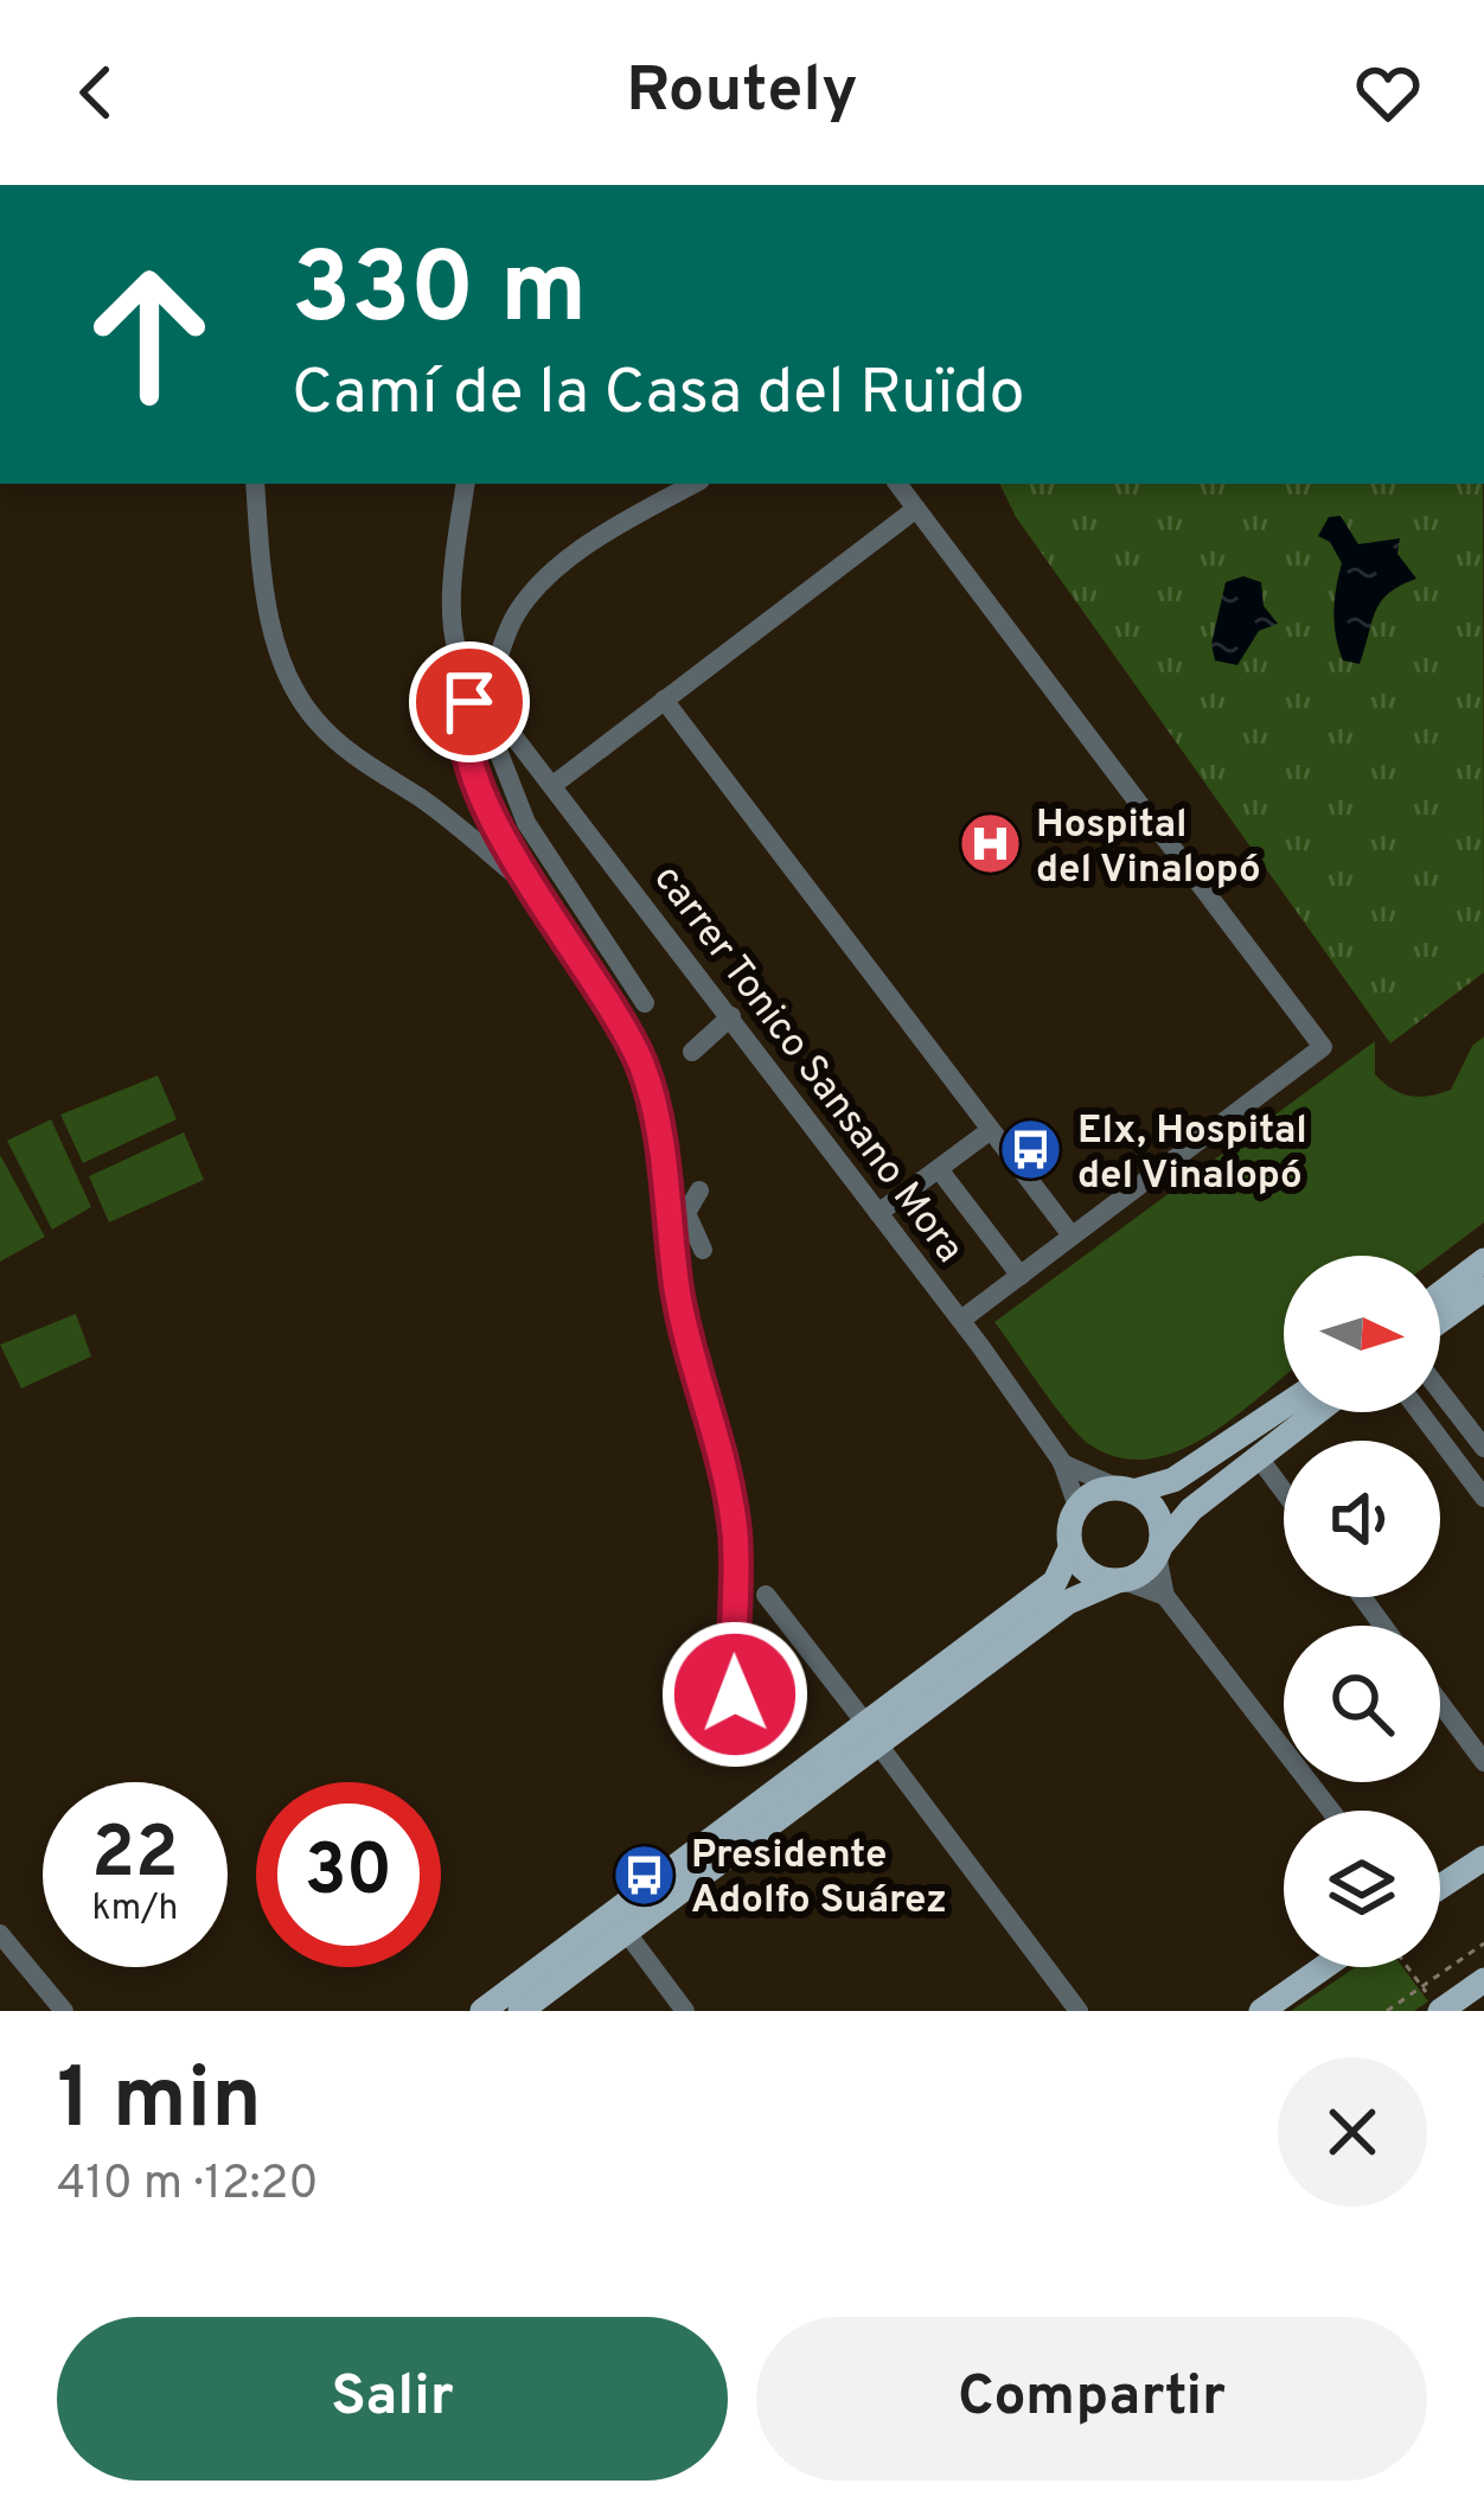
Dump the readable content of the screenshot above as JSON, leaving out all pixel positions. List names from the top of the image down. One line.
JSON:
{"streets":{"street":["carrer Tonico Sansano Mora"]},"places":{"hospital":["Hospital del Vinalopó"],"bus stop":["Elx, Hospital del Vinalopó","Presidente Adolfo Suárez"]},"north":"right","page":{"header":"Routely","turn":["330 m","Camí de la Casa del Ruïdo"],"speed":"22 km/h","limit":"30","heading":["1 min","410 m · 12:20"],"buttons":["Salir","Compartir"]}}
